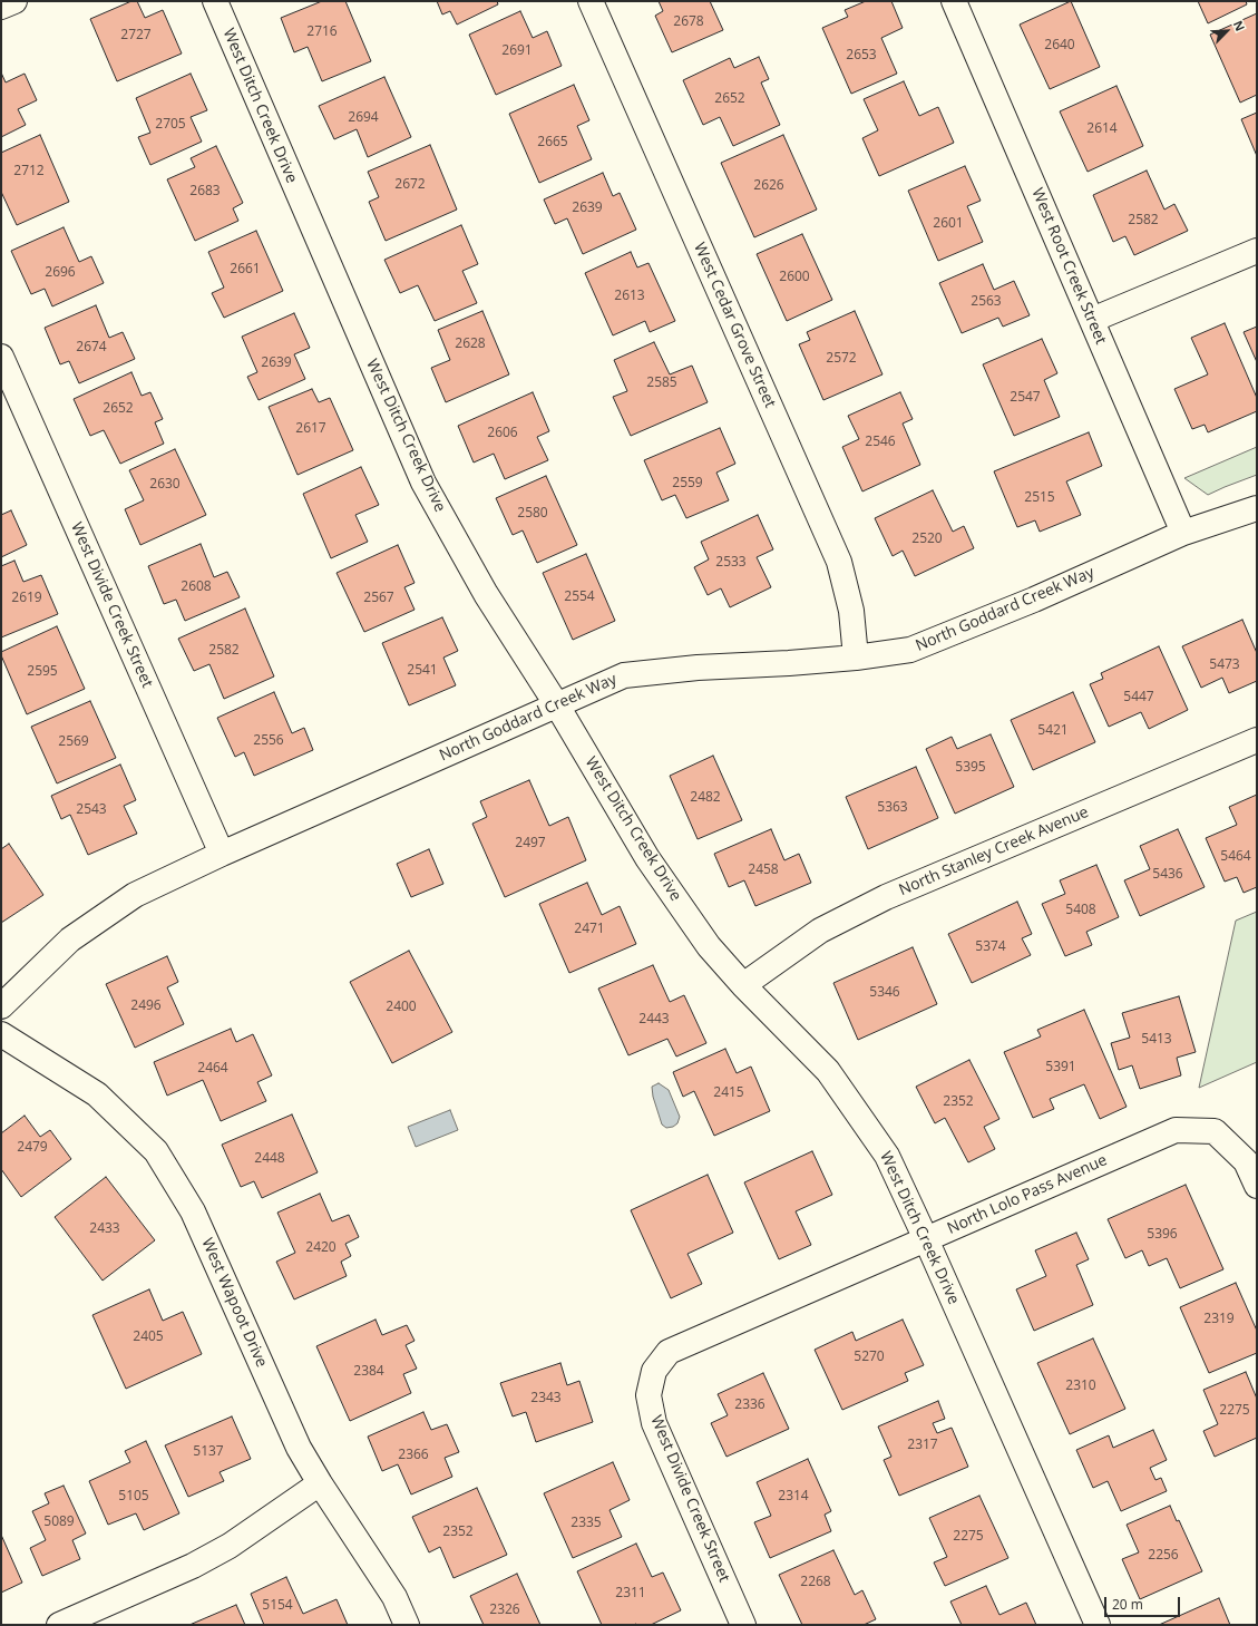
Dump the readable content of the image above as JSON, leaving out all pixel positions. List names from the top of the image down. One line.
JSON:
{"streets":{"street":["West Ditch Creek Drive","West Root Creek Street","West Cedar Grove Street","West Divide Creek Street","North Goddard Creek Way","North Stanley Creek Avenue","North Lolo Pass Avenue","West Wapoot Drive"]},"crossings":[["West Ditch Creek Drive","North Goddard Creek Way"],["West Ditch Creek Drive","North Stanley Creek Avenue"],["West Ditch Creek Drive","North Lolo Pass Avenue"],["West Root Creek Street","North Goddard Creek Way"],["West Cedar Grove Street","North Goddard Creek Way"],["West Divide Creek Street","North Goddard Creek Way"],["West Divide Creek Street","North Lolo Pass Avenue"]],"house_numbers":["2678","2716","2727","2640","2691","2653","2652","2694","2705","2614","2665","2712","2672","2626","2683","2639","2582","2601","2661","2696","2600","2613","2563","2628","2674","2572","2639","2585","2547","2652","2617","2606","2546","2559","2630","2515","2580","2520","2533","2608","2554","2619","2567","2582","5473","2541","2595","5447","5421","2556","2569","5395","2482","5363","2543","2497","5464","2458","5436","5408","2471","5374","5346","2496","2400","2443","5413","5391","2464","2415","2352","2479","2448","2433","5396","2420","2319","2405","5270","2384","2310","2343","2336","2275","2317","5137","2366","5105","2314","5089","2335","2352","2275","2256","2268","2311","5154","2326"],"scale_bar":"20 m","north":"top right"}
